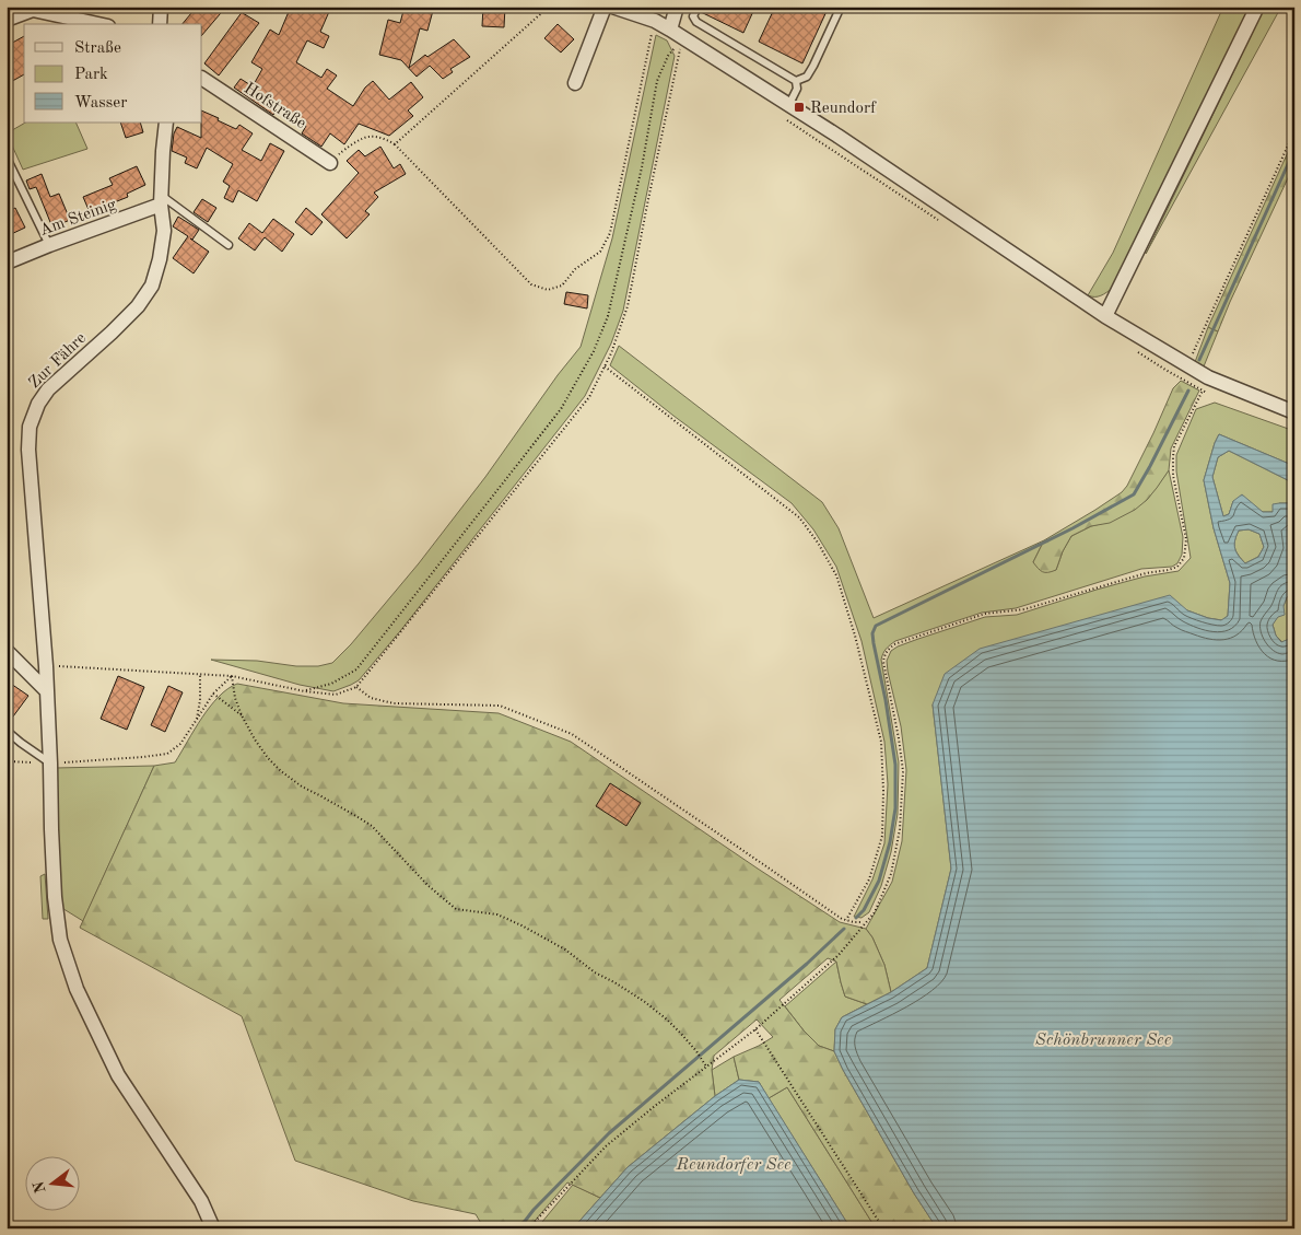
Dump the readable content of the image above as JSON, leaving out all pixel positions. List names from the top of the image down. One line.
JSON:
{"streets":{"street":["Hofstraße","Am Steinig","Zur Fähre"]},"crossings":[["Am Steinig","Zur Fähre"]],"water":["Schönbrunner See","Reundorfer See"],"places":{"transit":["Reundorf"]},"legend":["Straße","Park","Wasser"],"north":"left"}
